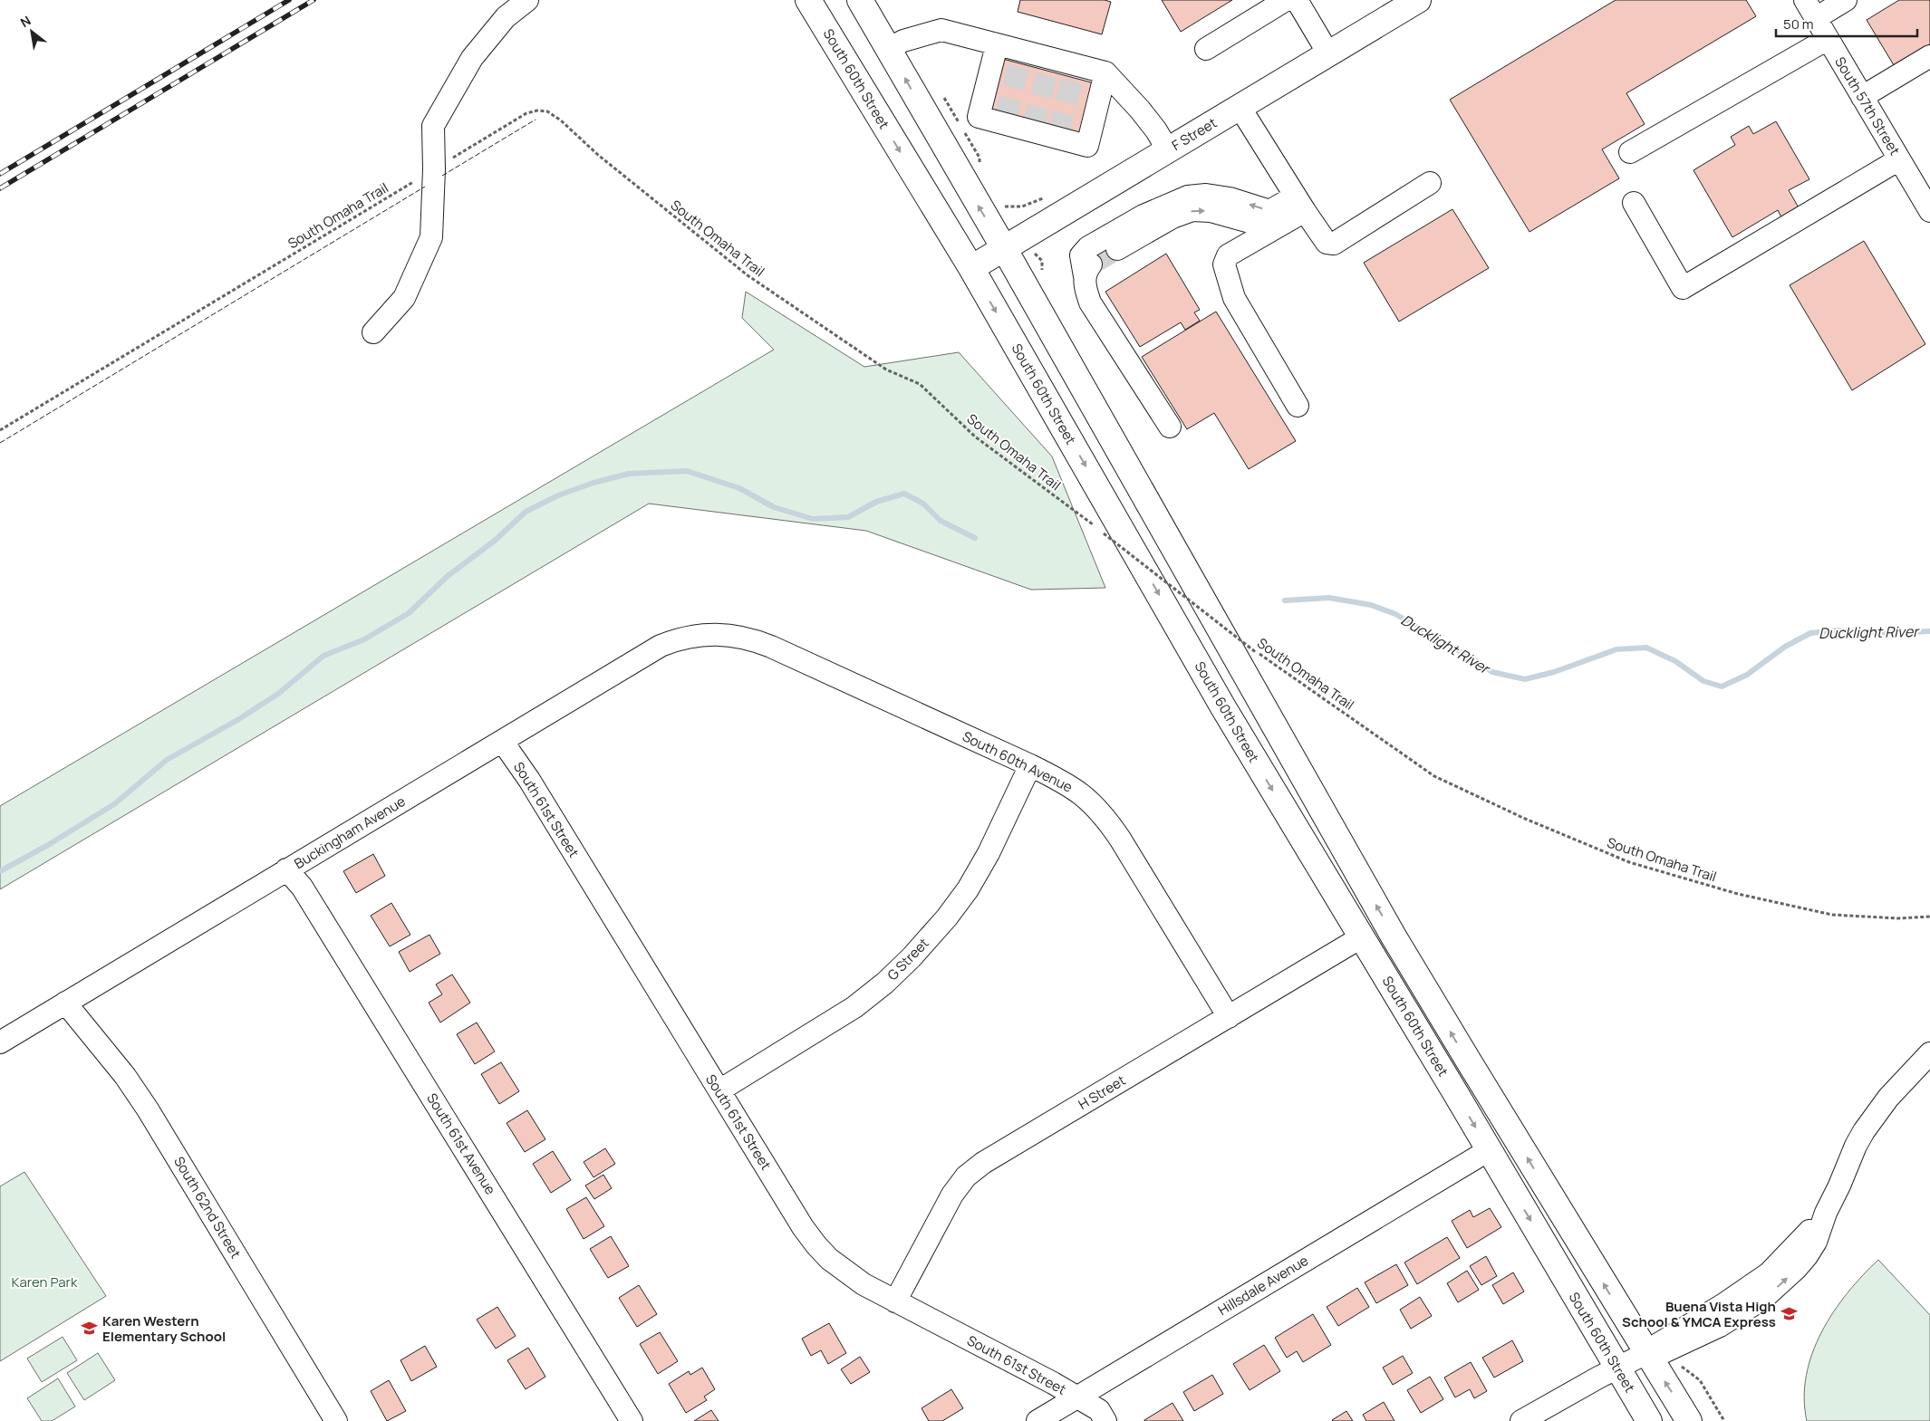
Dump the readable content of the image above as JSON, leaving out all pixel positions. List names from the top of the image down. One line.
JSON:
{"streets":{"main road":["South 60th Street","F Street"],"street":["South 57th Street","South 60th Avenue","South 61st Street","Buckingham Avenue","G Street","H Street","South 61st Avenue","South 62nd Street","Hillsdale Avenue"],"path":["South Omaha Trail"]},"crossings":[["South 60th Street","F Street"],["South 60th Street","H Street"],["South 60th Street","Hillsdale Avenue"],["South 60th Avenue","Buckingham Avenue"],["South 60th Avenue","G Street"],["South 60th Avenue","H Street"],["South 61st Street","Buckingham Avenue"],["South 61st Street","G Street"],["South 61st Street","H Street"],["South 61st Street","Hillsdale Avenue"],["Buckingham Avenue","South 61st Avenue"],["Buckingham Avenue","South 62nd Street"]],"water":["Ducklight River"],"parks":["Karen Park"],"places":{"school or university":["Buena Vista High School & YMCA Express","Karen Western Elementary School"]},"scale_bar":"50 m","north":"top left"}
